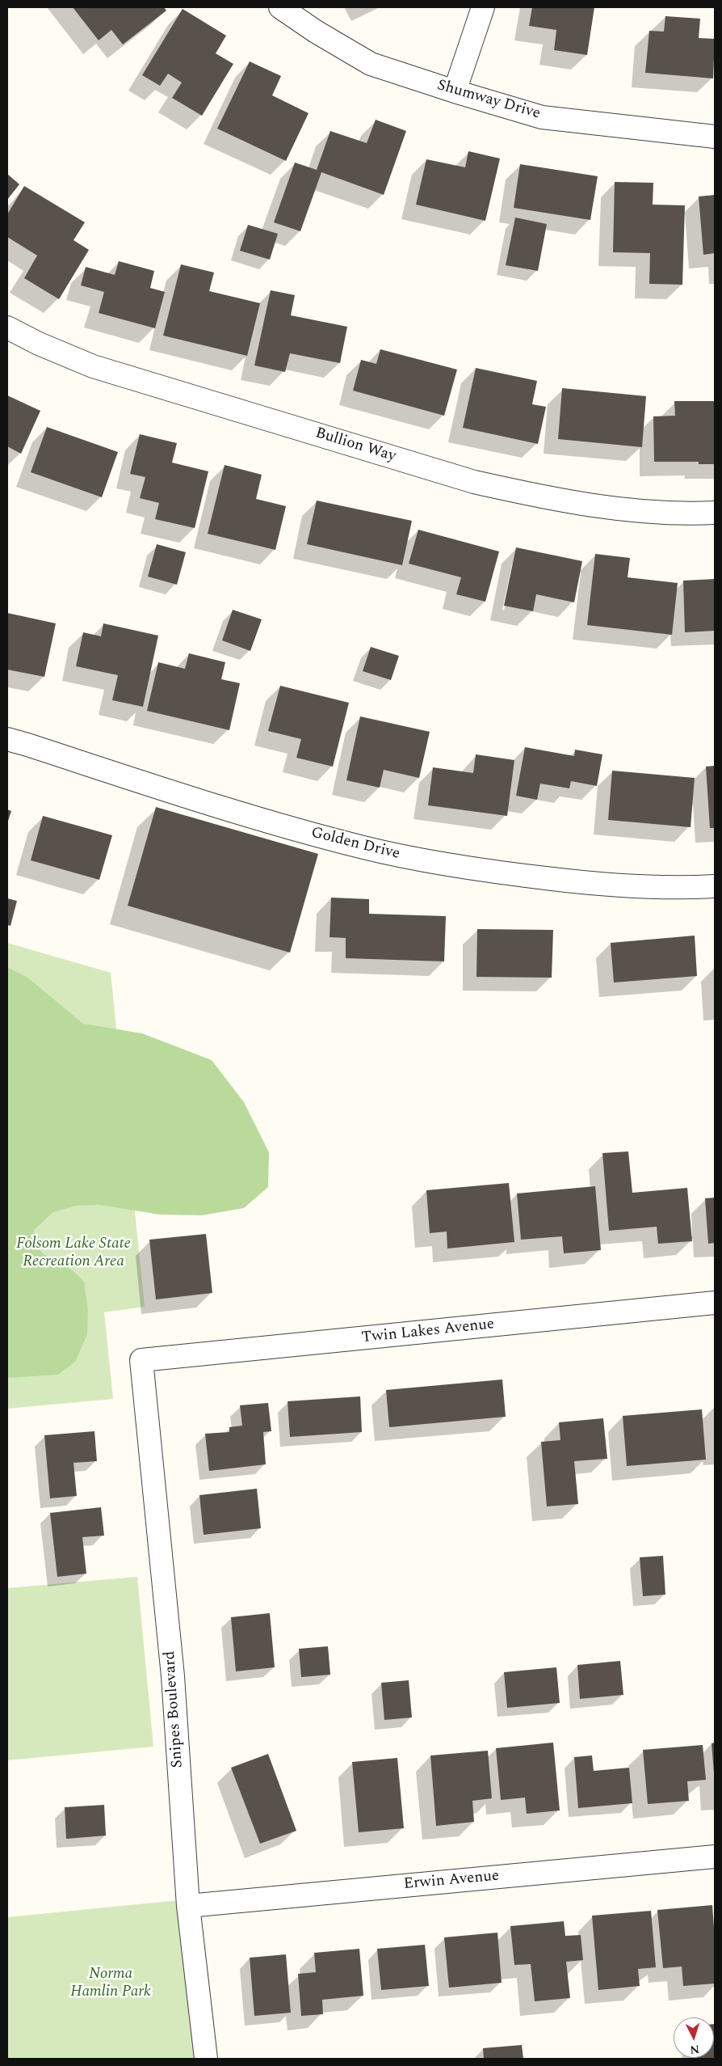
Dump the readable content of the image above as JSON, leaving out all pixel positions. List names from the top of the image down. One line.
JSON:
{"streets":{"street":["Shumway Drive","Bullion Way","Golden Drive","Twin Lakes Avenue","Snipes Boulevard","Erwin Avenue"]},"crossings":[["Twin Lakes Avenue","Snipes Boulevard"],["Snipes Boulevard","Erwin Avenue"]],"parks":["Folsom Lake State Recreation Area","Norma Hamlin Park"],"north":"bottom"}
